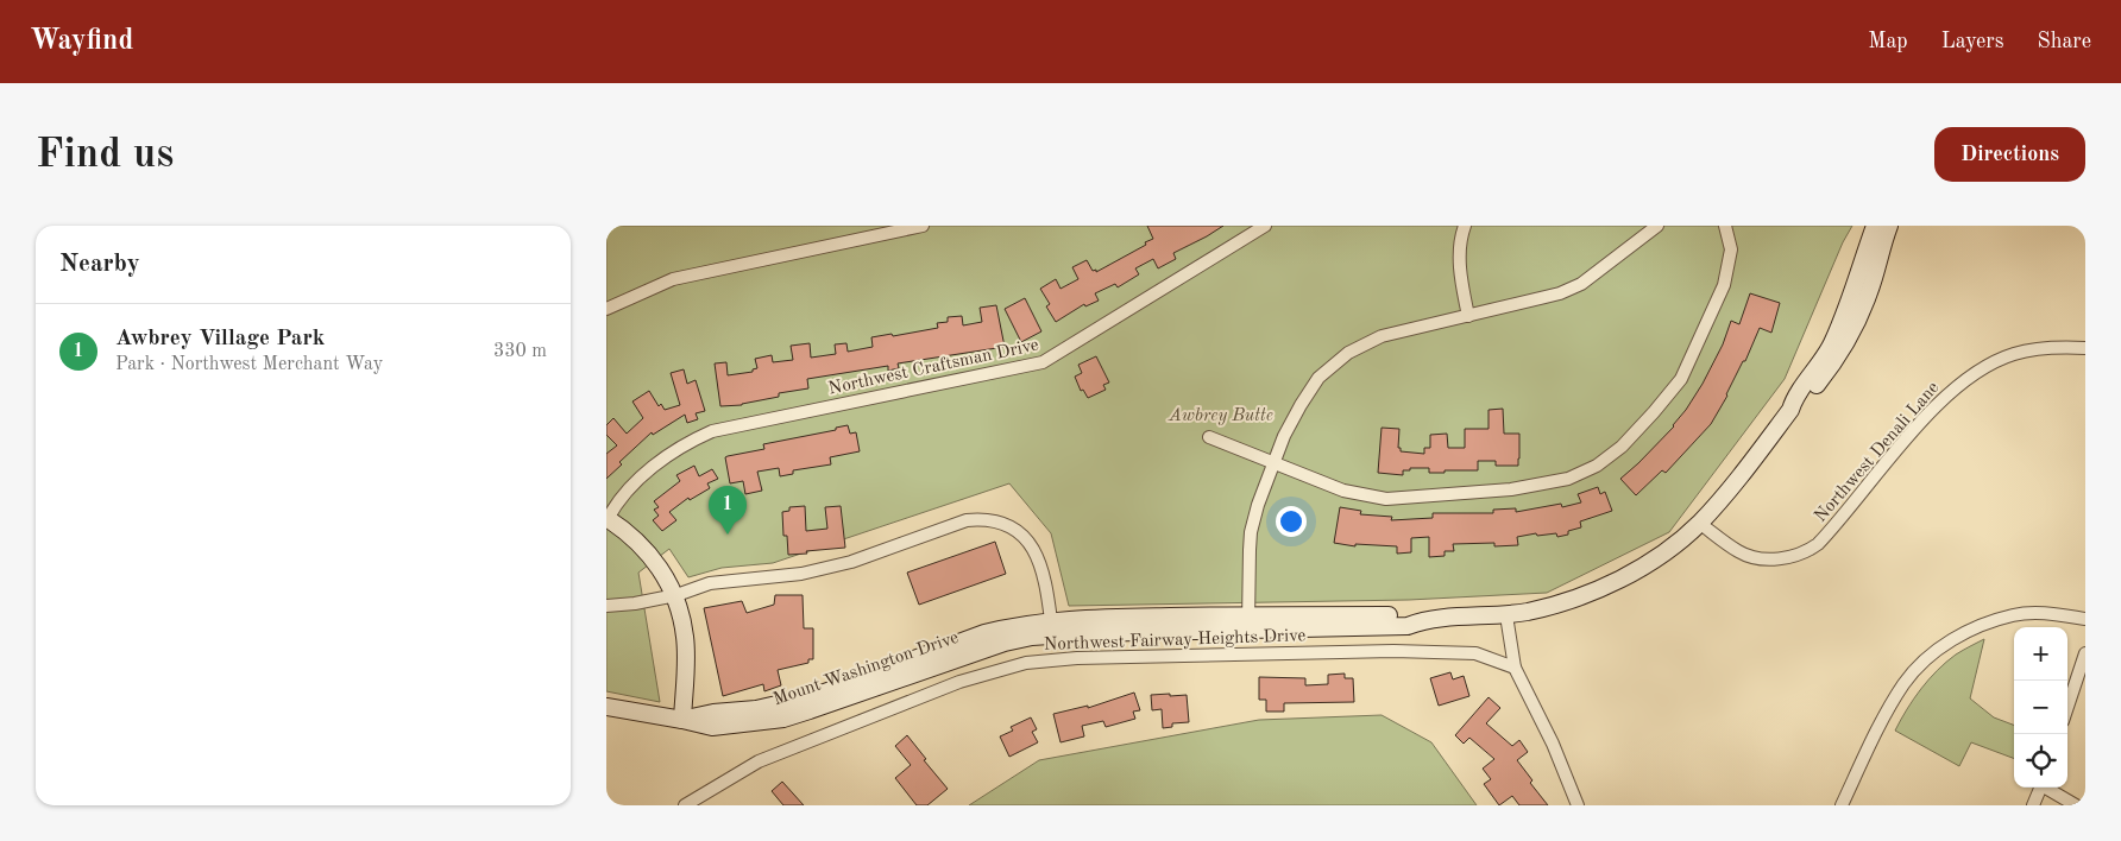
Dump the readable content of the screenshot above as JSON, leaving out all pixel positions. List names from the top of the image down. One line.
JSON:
{"streets":{"main road":["Mount Washington Drive"],"street":["Northwest Craftsman Drive","Northwest Denali Lane","Northwest Fairway Heights Drive"]},"crossings":[["Northwest Denali Lane","Mount Washington Drive"]],"parks":["Awbrey Butte"],"page":{"header":"Wayfind","nav":["Map","Layers","Share"],"buttons":"Directions","title":"Find us","heading":"Nearby","list":[{"mark":"1","name":"Awbrey Village Park","note":"Park · Northwest Merchant Way","value":"330 m"}],"pins":"1","map_buttons":["+","−"]}}
